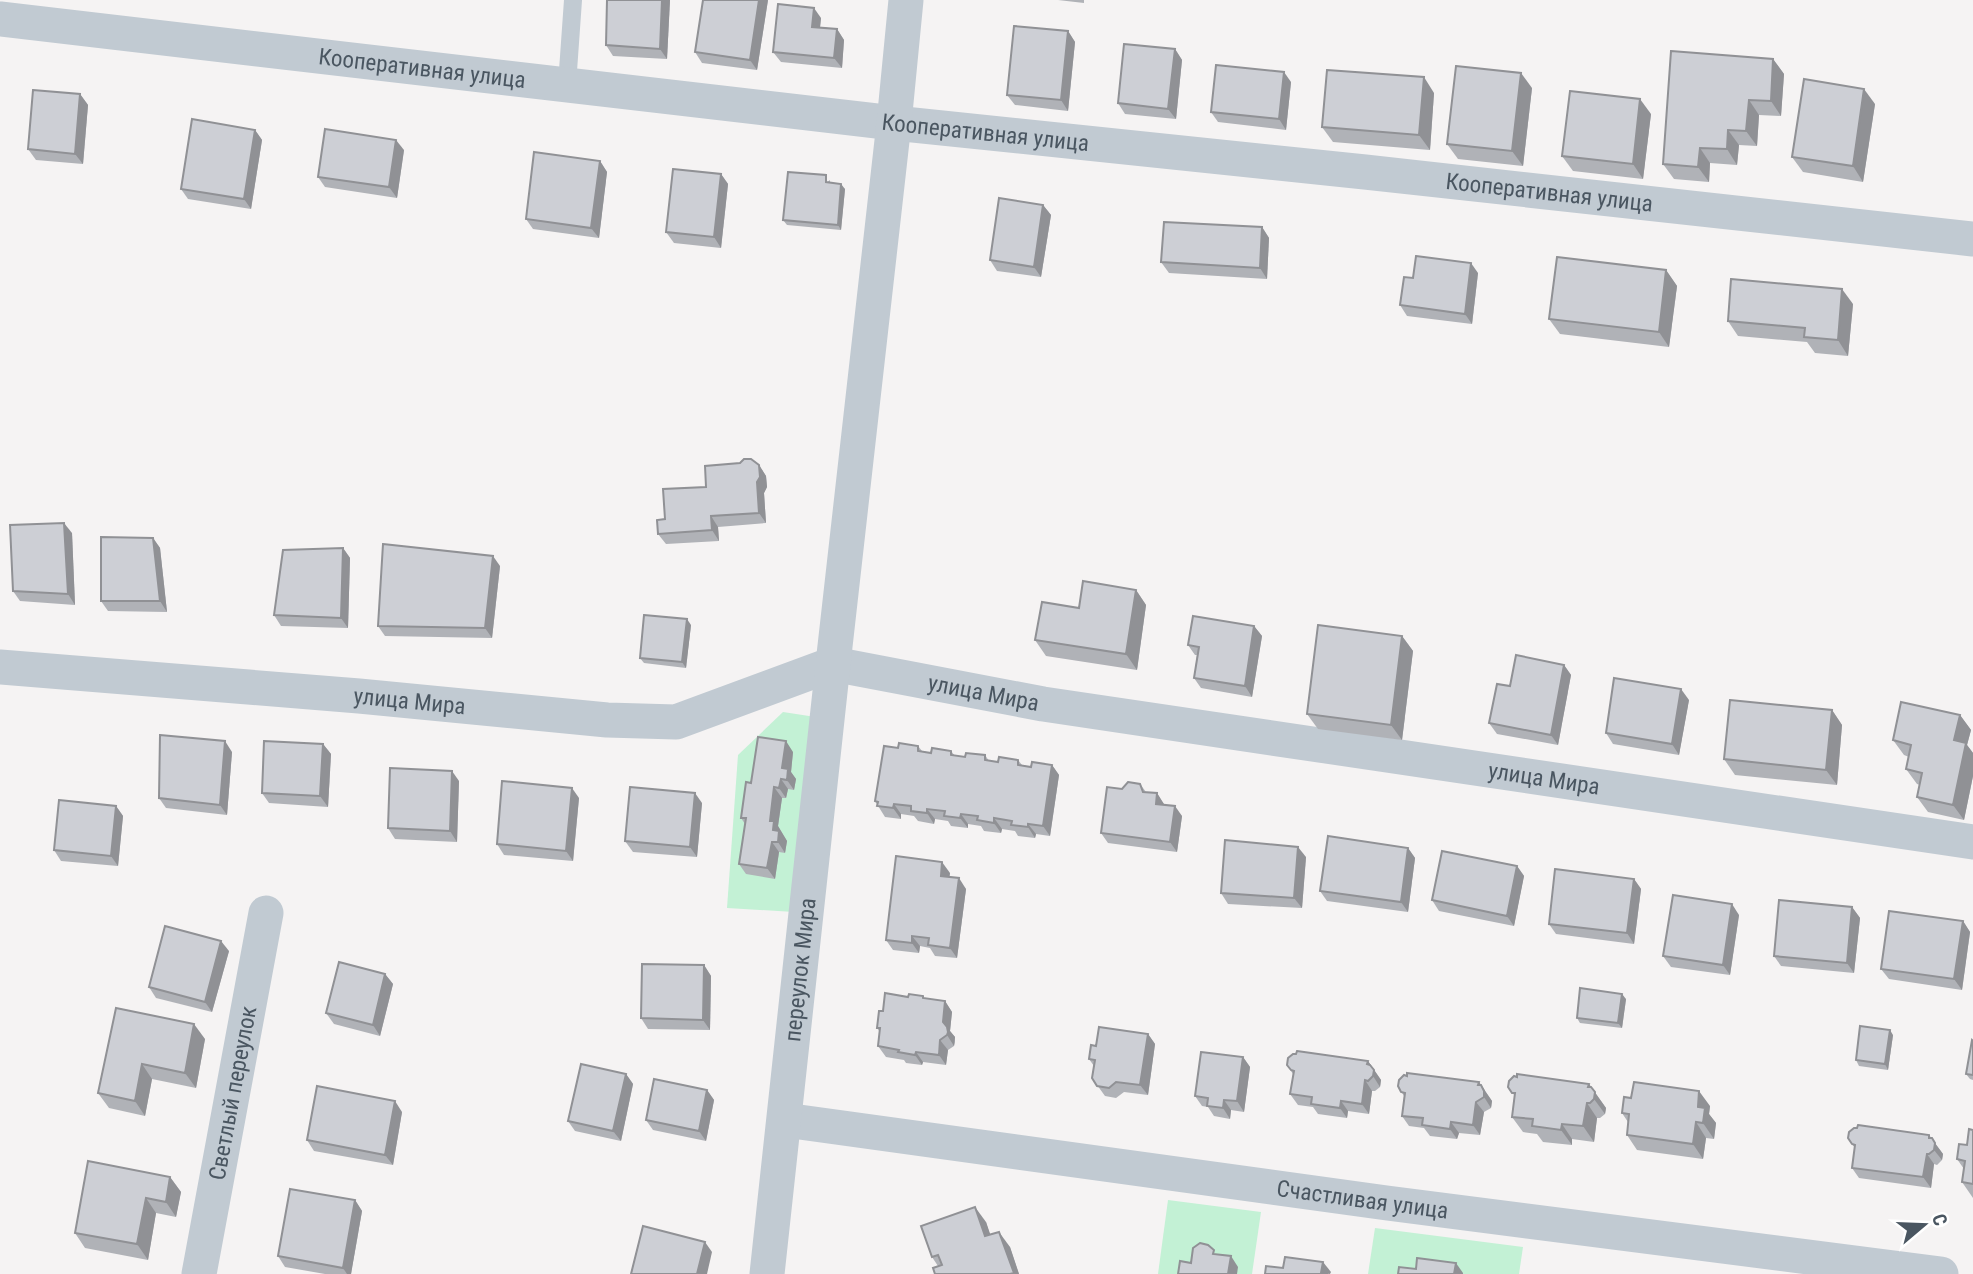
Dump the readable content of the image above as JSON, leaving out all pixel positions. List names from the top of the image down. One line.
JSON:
{"streets":{"street":["Кооперативная улица","улица Мира","переулок Мира","Светлый переулок","Счастливая улица"]},"crossings":[["Кооперативная улица","переулок Мира"],["улица Мира","переулок Мира"],["переулок Мира","Счастливая улица"]],"north":"right"}
